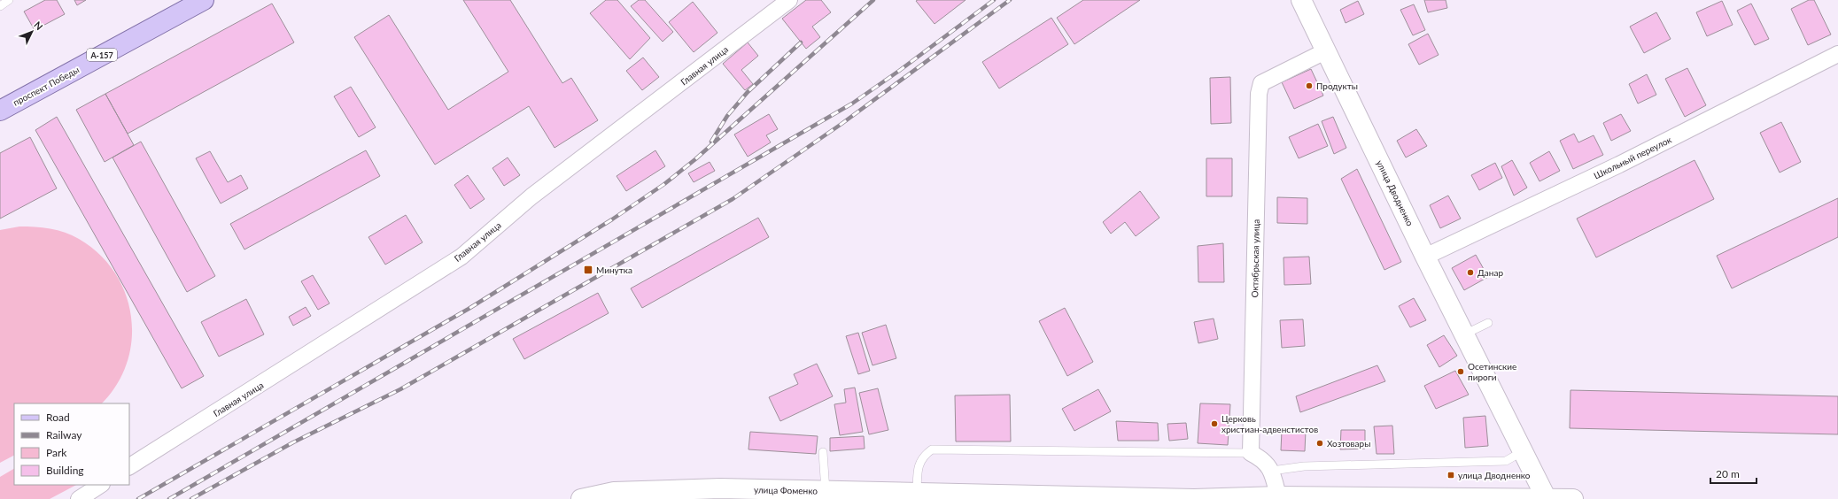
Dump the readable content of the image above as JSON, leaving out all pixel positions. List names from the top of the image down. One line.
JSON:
{"streets":{"main road":["А-157","проспект Победы"],"street":["Главная улица","Школьный переулок","улица Дводненко","Октябрьская улица","улица Фоменко"]},"crossings":[["Школьный переулок","улица Дводненко"],["улица Дводненко","Октябрьская улица"],["улица Дводненко","улица Фоменко"]],"places":{"other":["Продукты","Данар","Осетинские пироги","Церковь христиан-адвенстистов","Хозтовары"],"transit":["Минутка","улица Дводненко"]},"legend":["Road","Railway","Park","Building"],"scale_bar":"20 m","north":"top right"}
